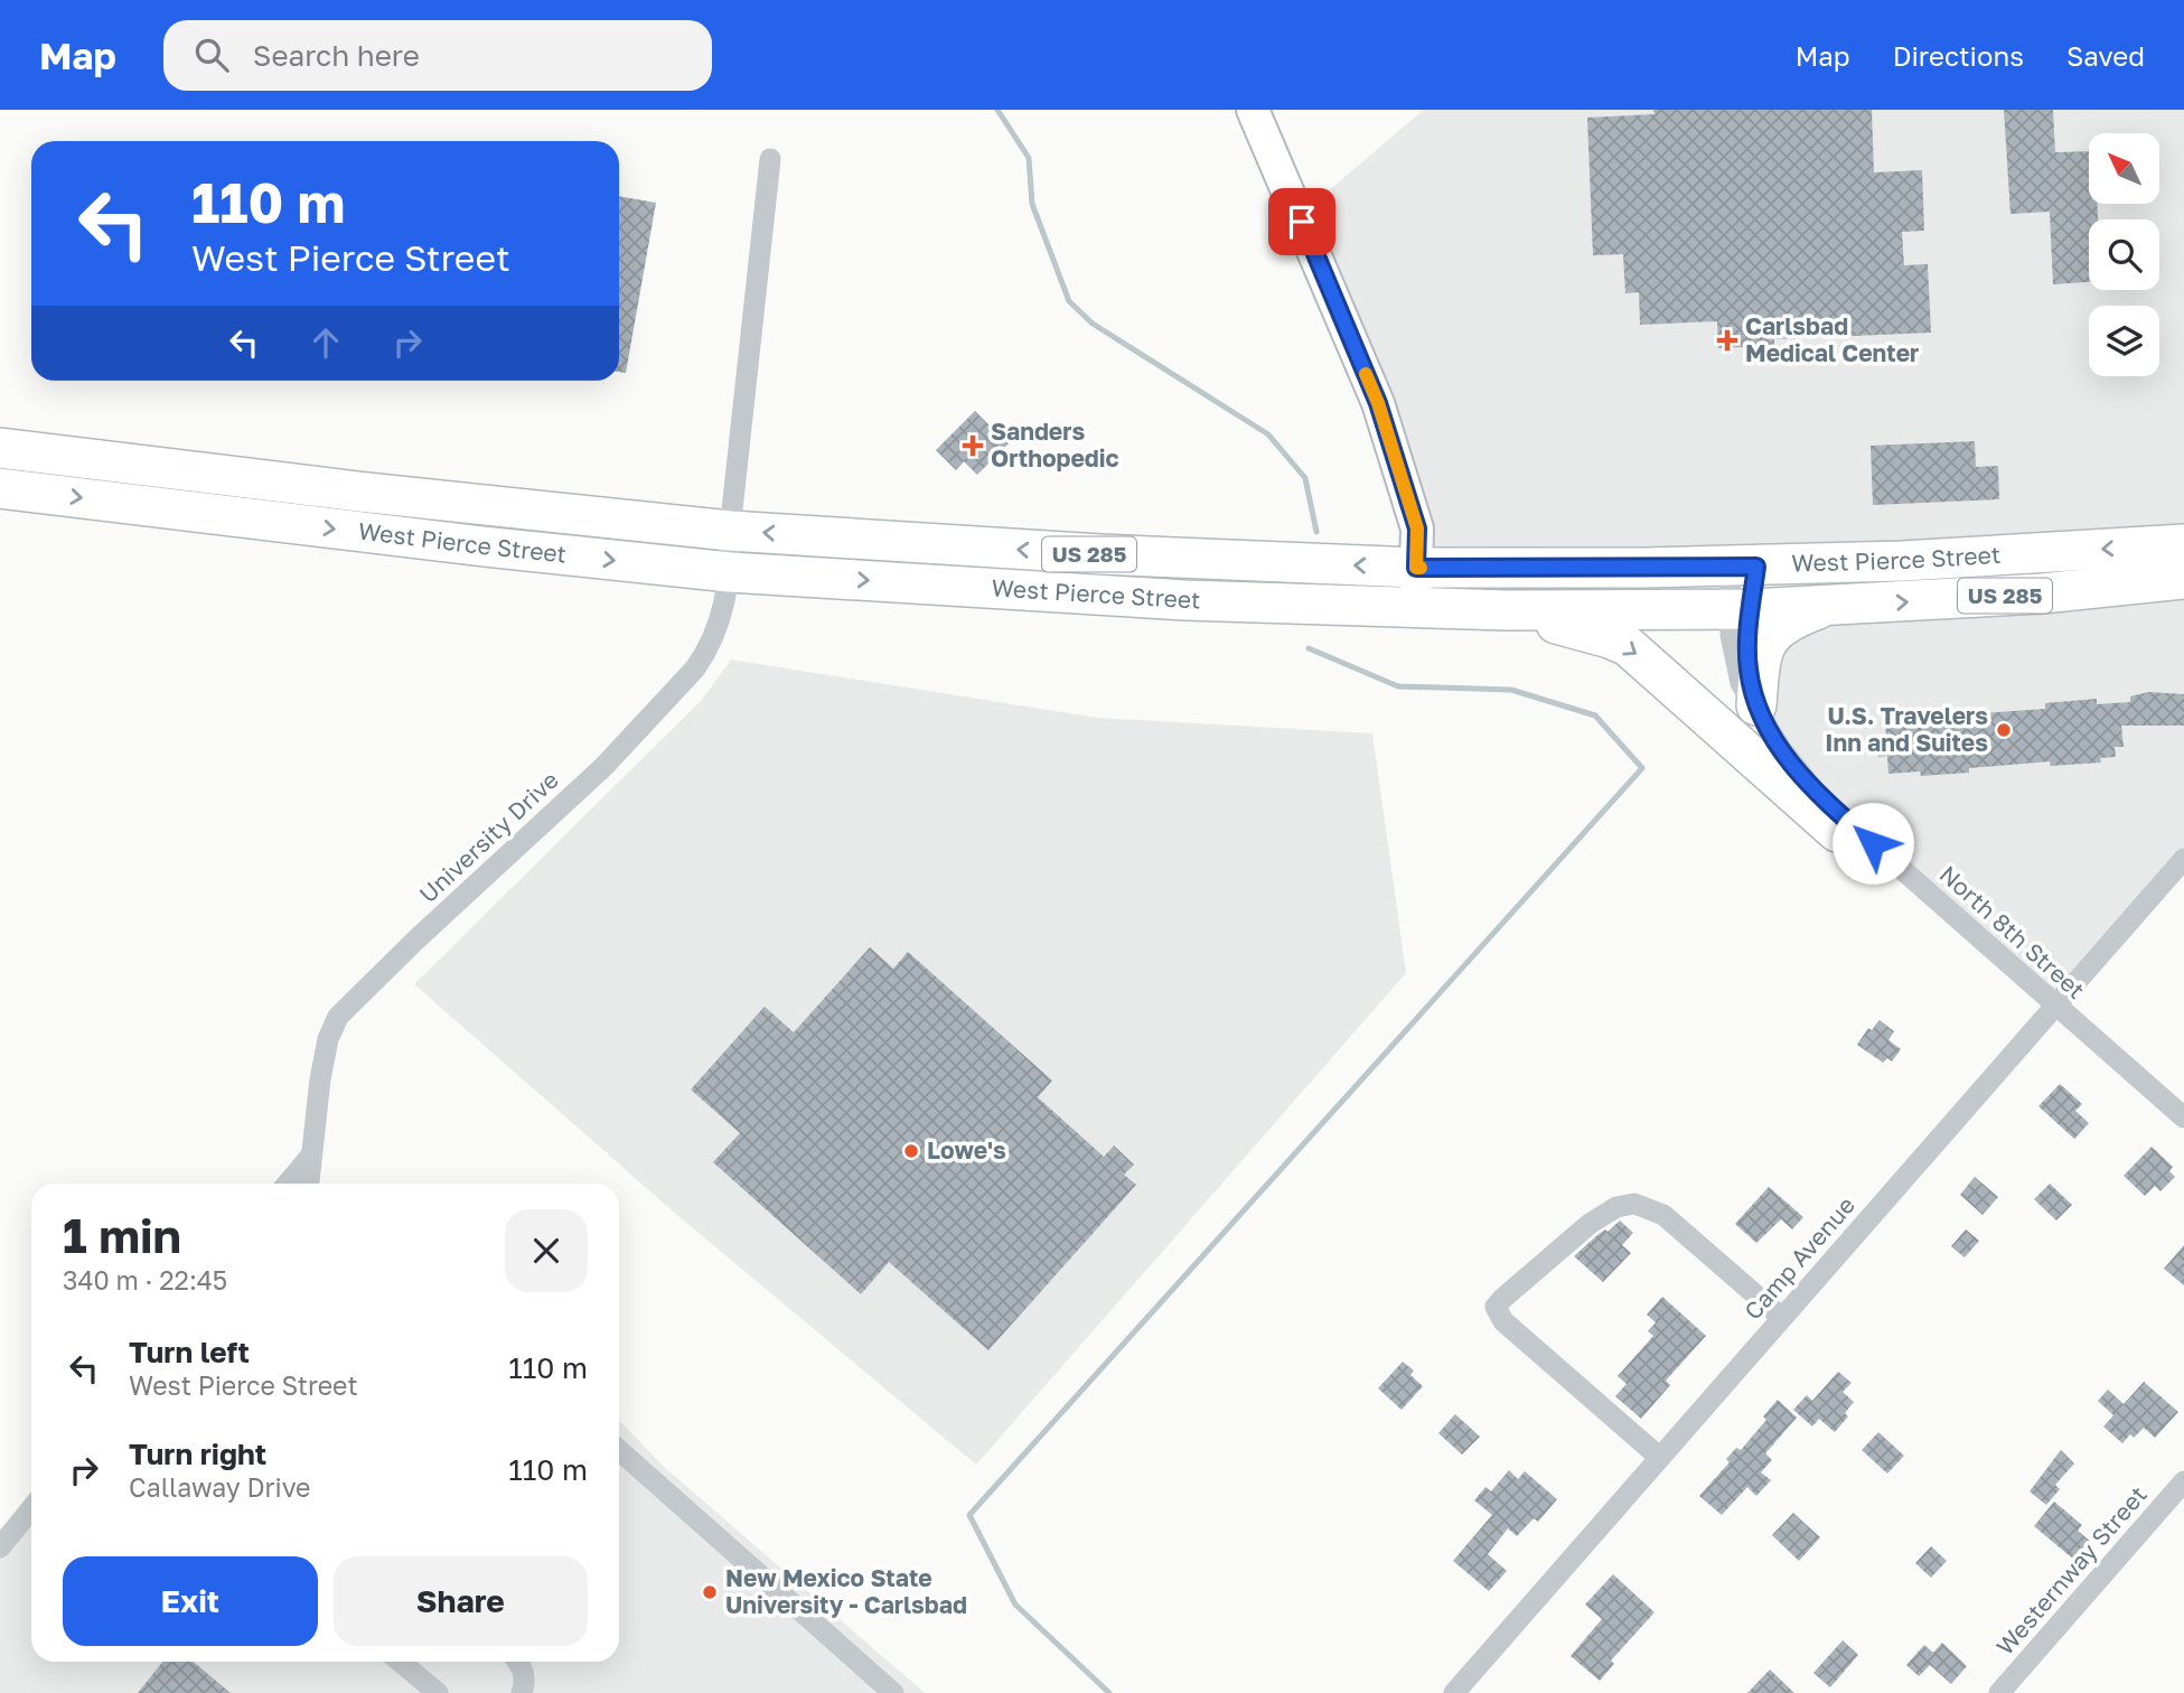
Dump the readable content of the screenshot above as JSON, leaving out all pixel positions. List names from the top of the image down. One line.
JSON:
{"streets":{"highway":["West Pierce Street","US 285"],"street":["University Drive","North 8th Street","Camp Avenue","Westernway Street"]},"crossings":[["West Pierce Street","University Drive"],["West Pierce Street","North 8th Street"],["North 8th Street","Camp Avenue"]],"places":{"health":["Carlsbad Medical Center","Sanders Orthopedic"],"other":["U.S. Travelers Inn and Suites","Lowe's","New Mexico State University - Carlsbad"]},"north":"top left","page":{"header":"Map","search":"Search here","nav":["Map","Directions","Saved"],"turn":["110 m","West Pierce Street"],"heading":["1 min","340 m · 22:45"],"list":[{"name":"Turn left","note":"West Pierce Street","value":"110 m"},{"name":"Turn right","note":"Callaway Drive","value":"110 m"}],"buttons":["Exit","Share"]}}
